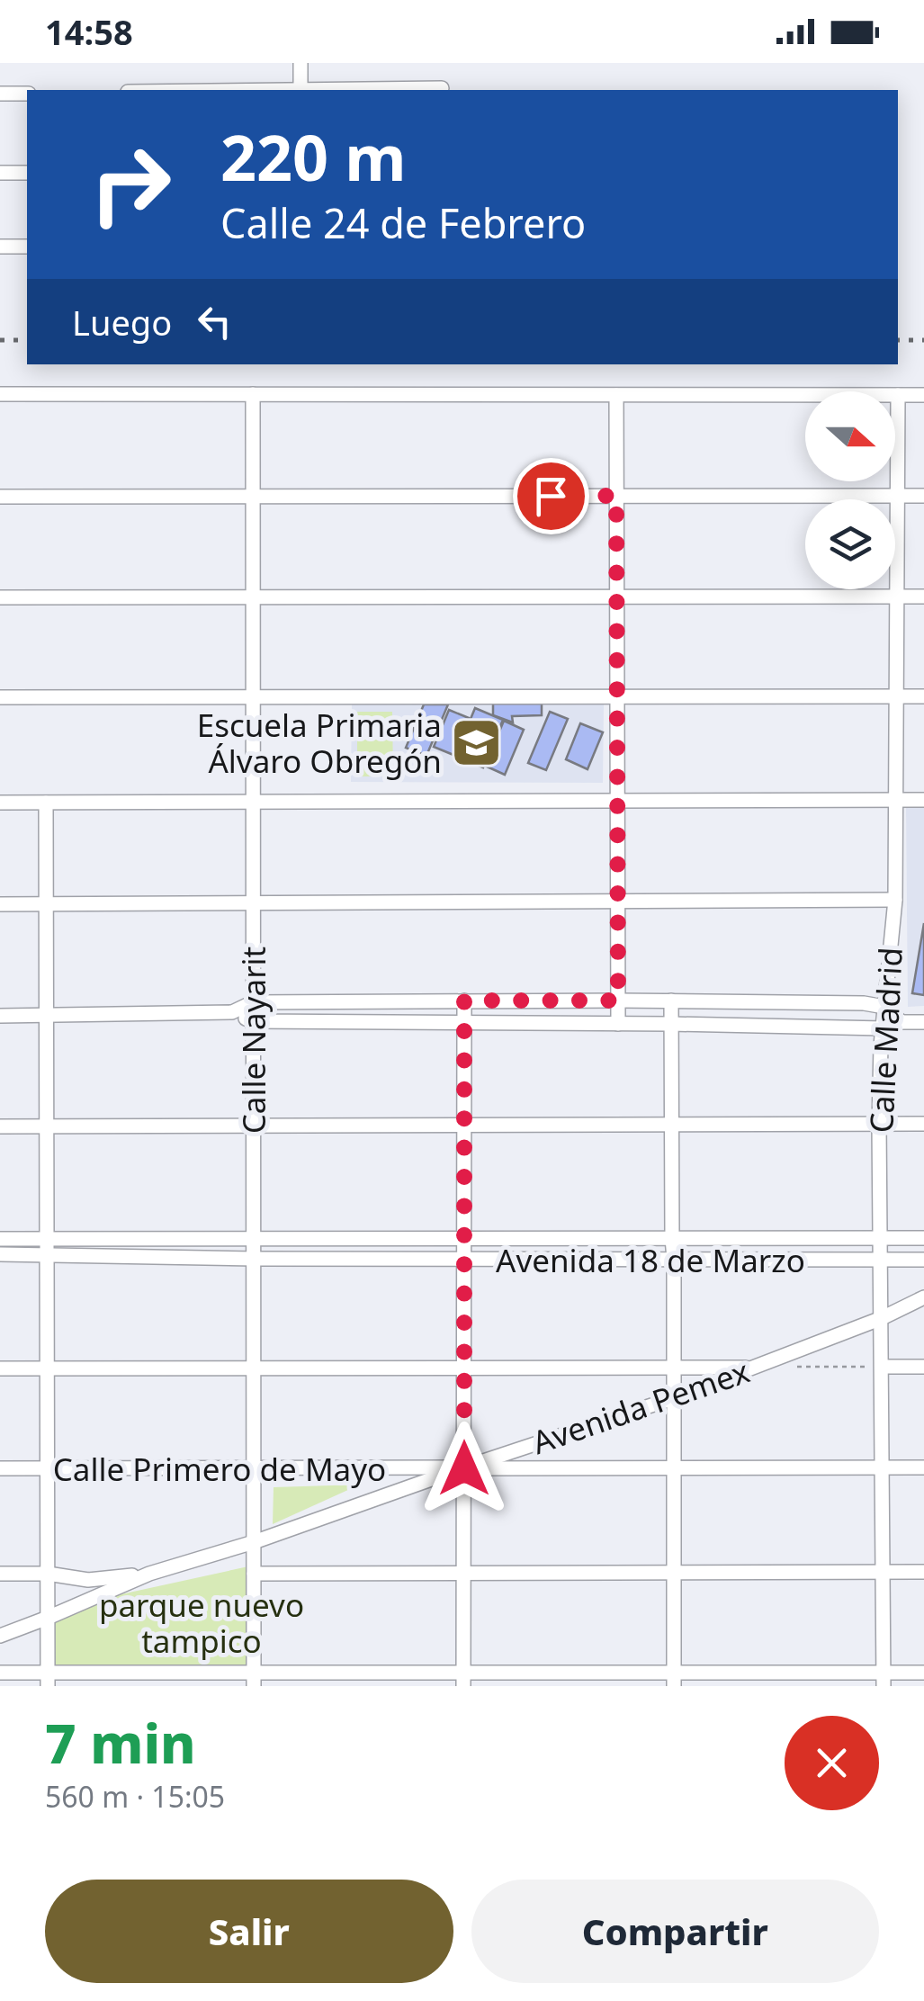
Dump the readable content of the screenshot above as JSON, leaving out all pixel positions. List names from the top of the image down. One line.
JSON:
{"streets":{"street":["Calle Nayarit","Calle Madrid","Avenida 18 de Marzo","Avenida Pemex","Calle Primero de Mayo"]},"crossings":[["Calle Nayarit","Avenida 18 de Marzo"],["Calle Nayarit","Avenida Pemex"],["Calle Nayarit","Calle Primero de Mayo"],["Calle Madrid","Avenida 18 de Marzo"],["Calle Madrid","Avenida Pemex"],["Calle Madrid","Calle Primero de Mayo"],["Avenida Pemex","Calle Primero de Mayo"]],"parks":["parque nuevo tampico"],"places":{"school or university":["Escuela Primaria Álvaro Obregón"]},"north":"right","page":{"status":"14:58","turn":["220 m","Calle 24 de Febrero"],"then":"Luego","heading":["7 min","560 m · 15:05"],"buttons":["Salir","Compartir"]}}
